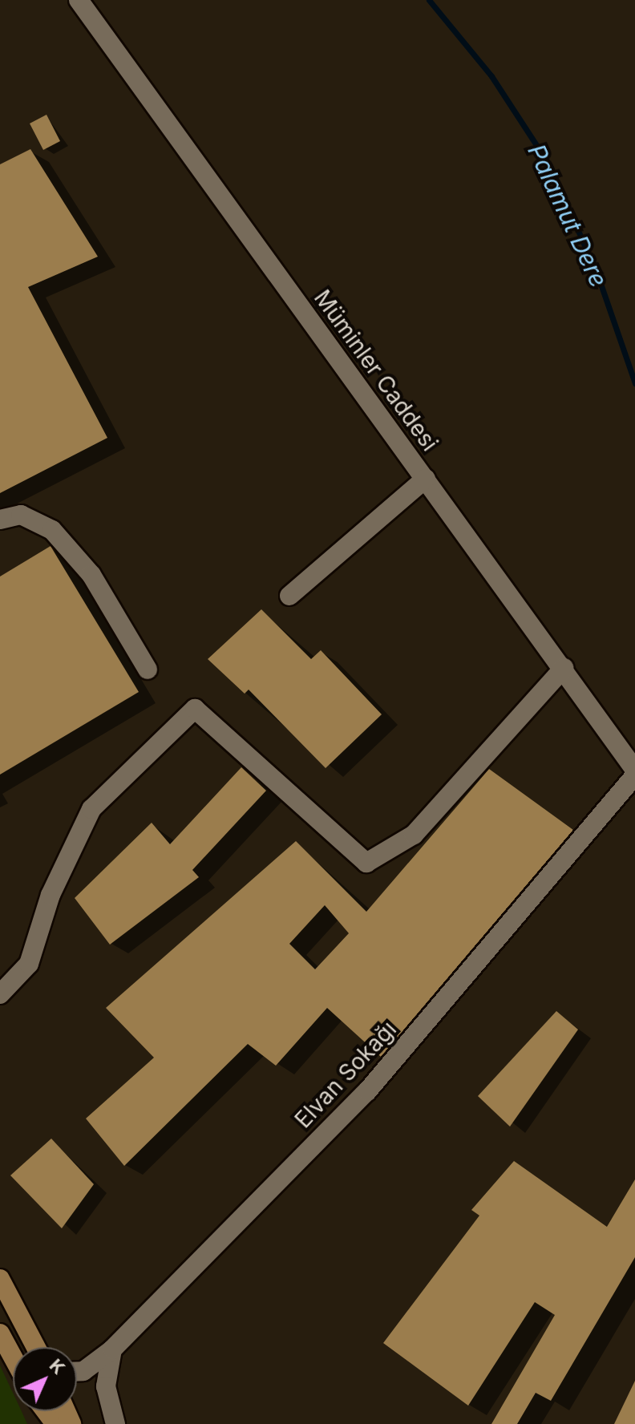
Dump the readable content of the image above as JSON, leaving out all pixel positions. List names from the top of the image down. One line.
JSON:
{"streets":{"street":["Müminler Caddesi","Elvan Sokağı"]},"water":["Palamut Dere"],"north":"top right"}
